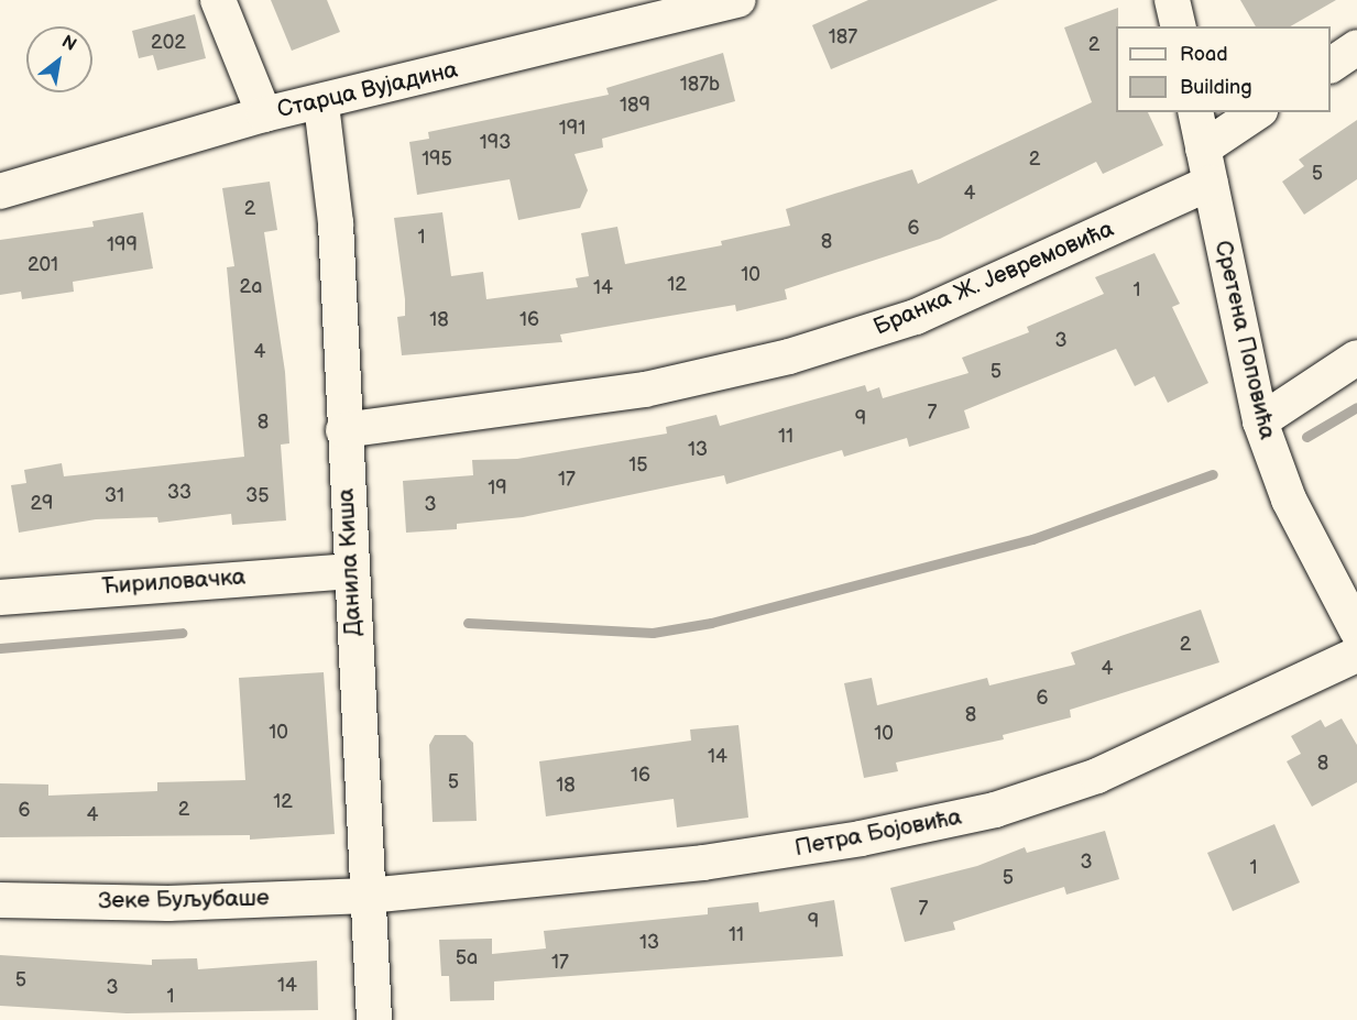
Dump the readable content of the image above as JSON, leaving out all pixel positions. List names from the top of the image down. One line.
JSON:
{"streets":{"street":["Старца Вујадина","Бранка Ж. Јевремовића","Сретена Поповића","Данила Киша","Ћириловачка","Петра Бојовића","Зеке Буљубаше"]},"crossings":[["Старца Вујадина","Данила Киша"],["Бранка Ж. Јевремовића","Сретена Поповића"],["Бранка Ж. Јевремовића","Данила Киша"],["Данила Киша","Ћириловачка"],["Данила Киша","Петра Бојовића"],["Данила Киша","Зеке Буљубаше"],["Петра Бојовића","Зеке Буљубаше"]],"house_numbers":["187","202","2","187b","189","191","193","195","2","5","4","2","6","1","8","199","201","10","12","2a","14","1","18","16","3","4","5","7","9","8","11","13","15","17","19","33","31","35","29","3","2","4","6","8","10","10","14","8","16","5","18","12","2","6","4","3","1","5","7","9","11","13","5a","17","5","14","3","1"],"legend":["Road","Building"],"north":"top right"}
